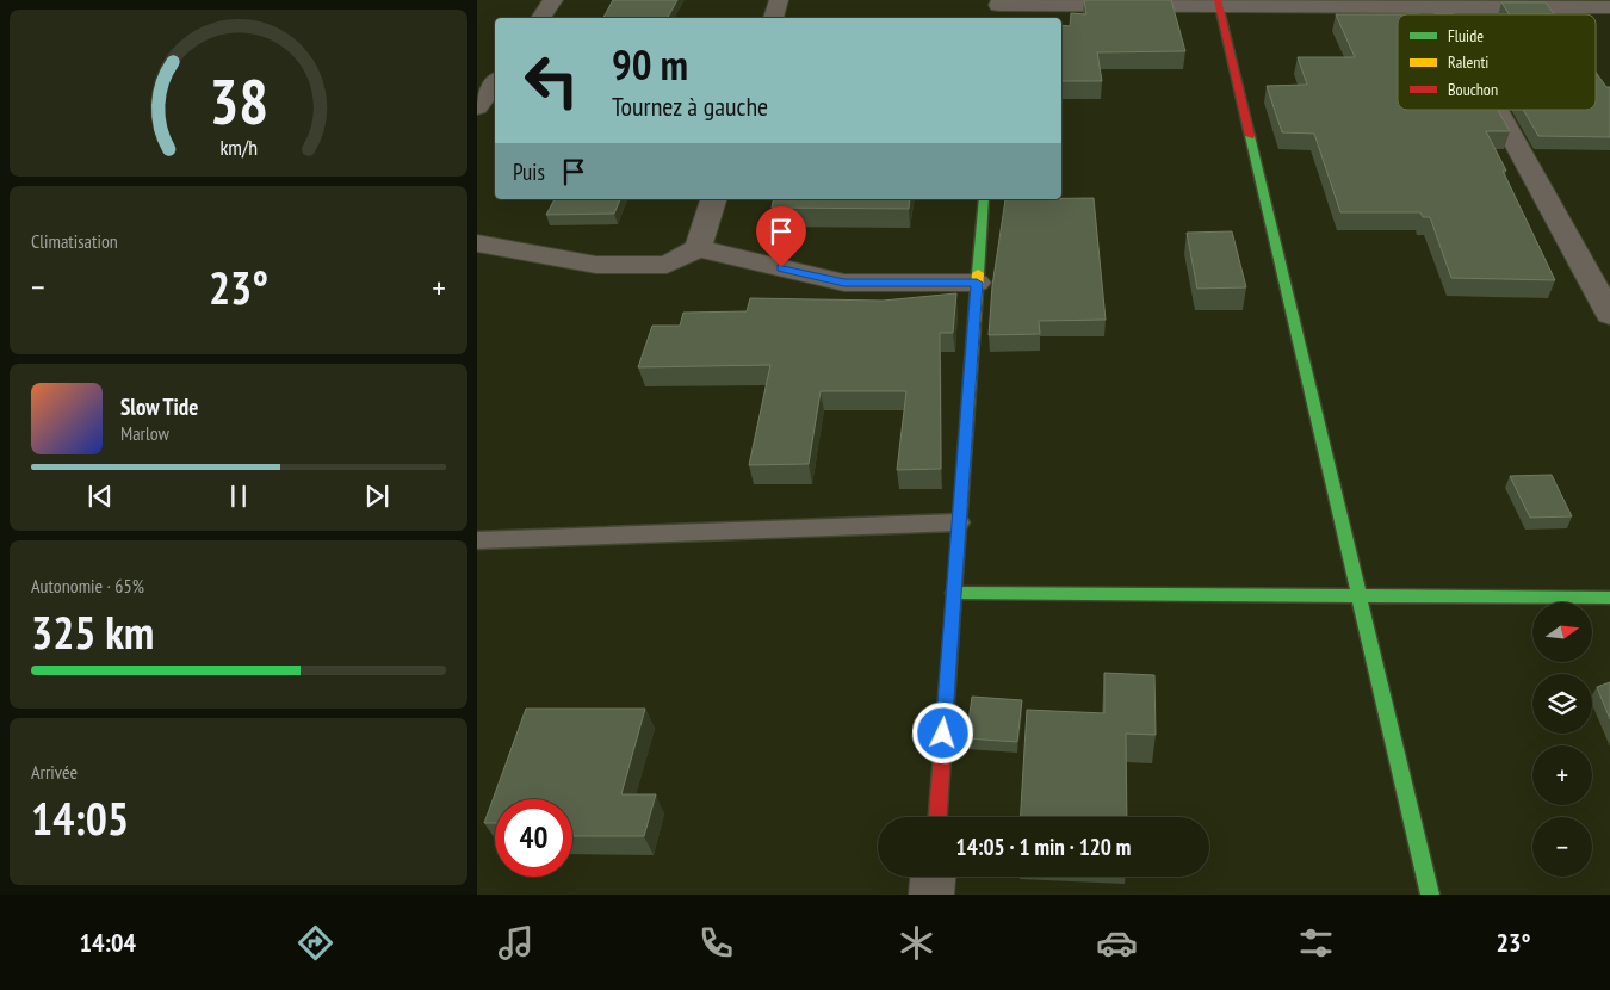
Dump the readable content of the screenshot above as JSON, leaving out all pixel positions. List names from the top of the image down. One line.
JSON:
{"legend":["Fluide","Ralenti","Bouchon"],"north":"right","page":{"turn":["90 m","Tournez à gauche"],"then":"Puis","tile":["Climatisation",["Autonomie · 65%","325 km"],["Arrivée","14:05"]],"heat":["−","23°","+"],"song":["Slow Tide","Marlow"],"map_buttons":["+","−"],"limit":"40","trip":"14:05 · 1 min · 120 m","tabs":["14:04","23°"],"gauge":["38","km/h"]}}
